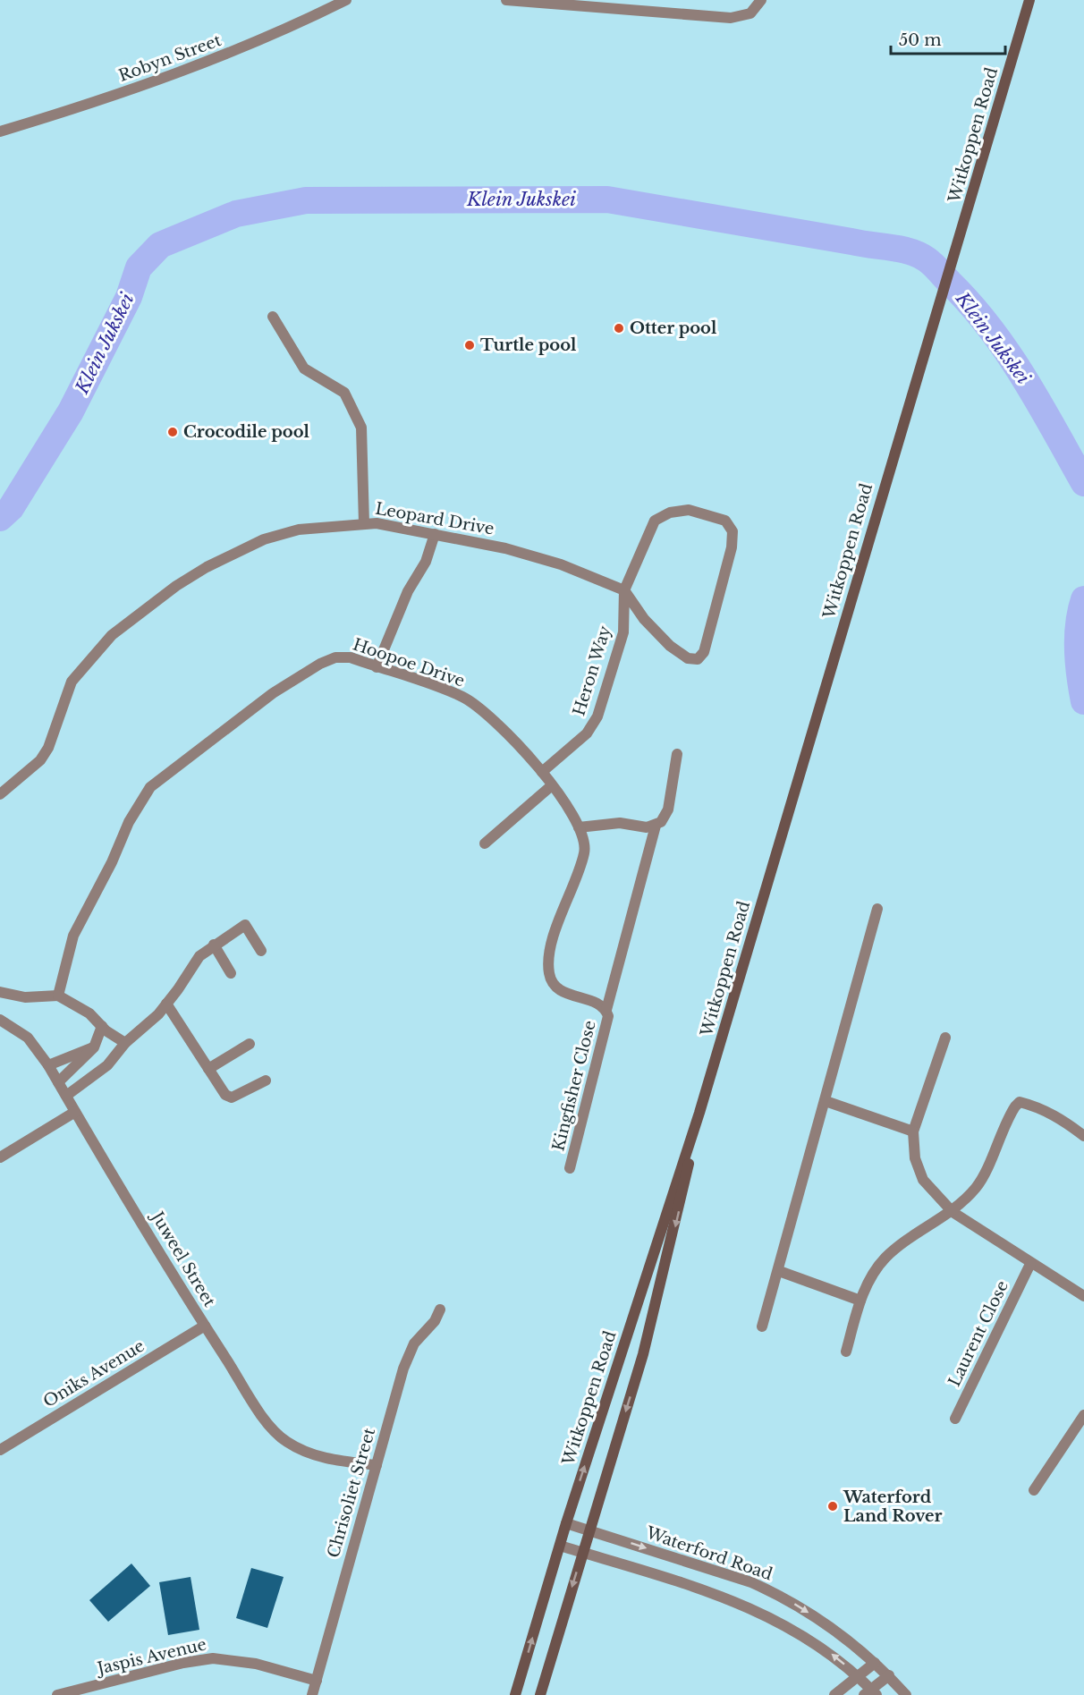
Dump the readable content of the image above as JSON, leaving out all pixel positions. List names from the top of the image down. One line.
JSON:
{"streets":{"main road":["Witkoppen Road"],"street":["Robyn Street","Leopard Drive","Hoopoe Drive","Heron Way","Kingfisher Close","Juweel Street","Laurent Close","Oniks Avenue","Chrisoliet Street","Waterford Road","Jaspis Avenue"]},"crossings":[["Witkoppen Road","Waterford Road"],["Leopard Drive","Heron Way"],["Hoopoe Drive","Heron Way"],["Hoopoe Drive","Kingfisher Close"],["Juweel Street","Oniks Avenue"],["Juweel Street","Chrisoliet Street"],["Chrisoliet Street","Jaspis Avenue"]],"water":["Klein Jukskei"],"places":["Otter pool","Turtle pool","Crocodile pool","Waterford Land Rover"],"scale_bar":"50 m"}
